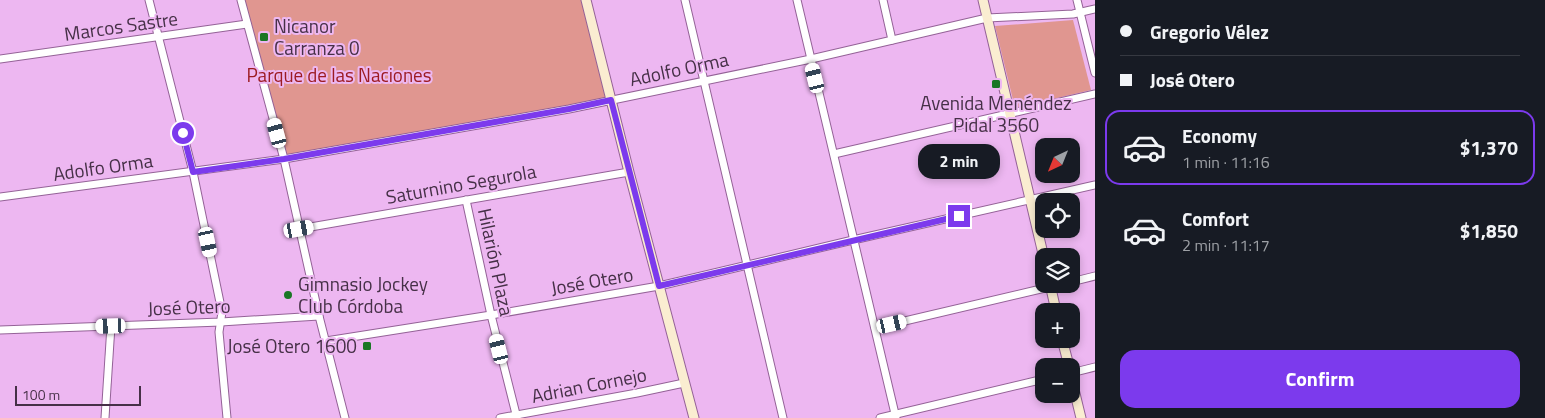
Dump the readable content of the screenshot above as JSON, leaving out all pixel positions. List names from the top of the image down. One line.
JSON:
{"streets":{"street":["Marcos Sastre","Adolfo Orma","Saturnino Segurola","Hilarión Plaza","José Otero","Adrian Cornejo"]},"crossings":[["Saturnino Segurola","Hilarión Plaza"],["Hilarión Plaza","José Otero"],["Hilarión Plaza","Adrian Cornejo"]],"parks":["Parque de las Naciones"],"places":{"transit":["Nicanor Carranza 0","Avenida Menéndez Pidal 3560","José Otero 1600"],"other":["Gimnasio Jockey Club Córdoba"]},"scale_bar":"100 m","north":"bottom left","page":{"banner":["Gregorio Vélez","José Otero"],"list":[{"name":"Economy","note":"1 min · 11:16","value":"$1,370"},{"name":"Comfort","note":"2 min · 11:17","value":"$1,850"}],"map_buttons":["+","−"],"bubble":"2 min","buttons":"Confirm","scale":"100 m"}}
